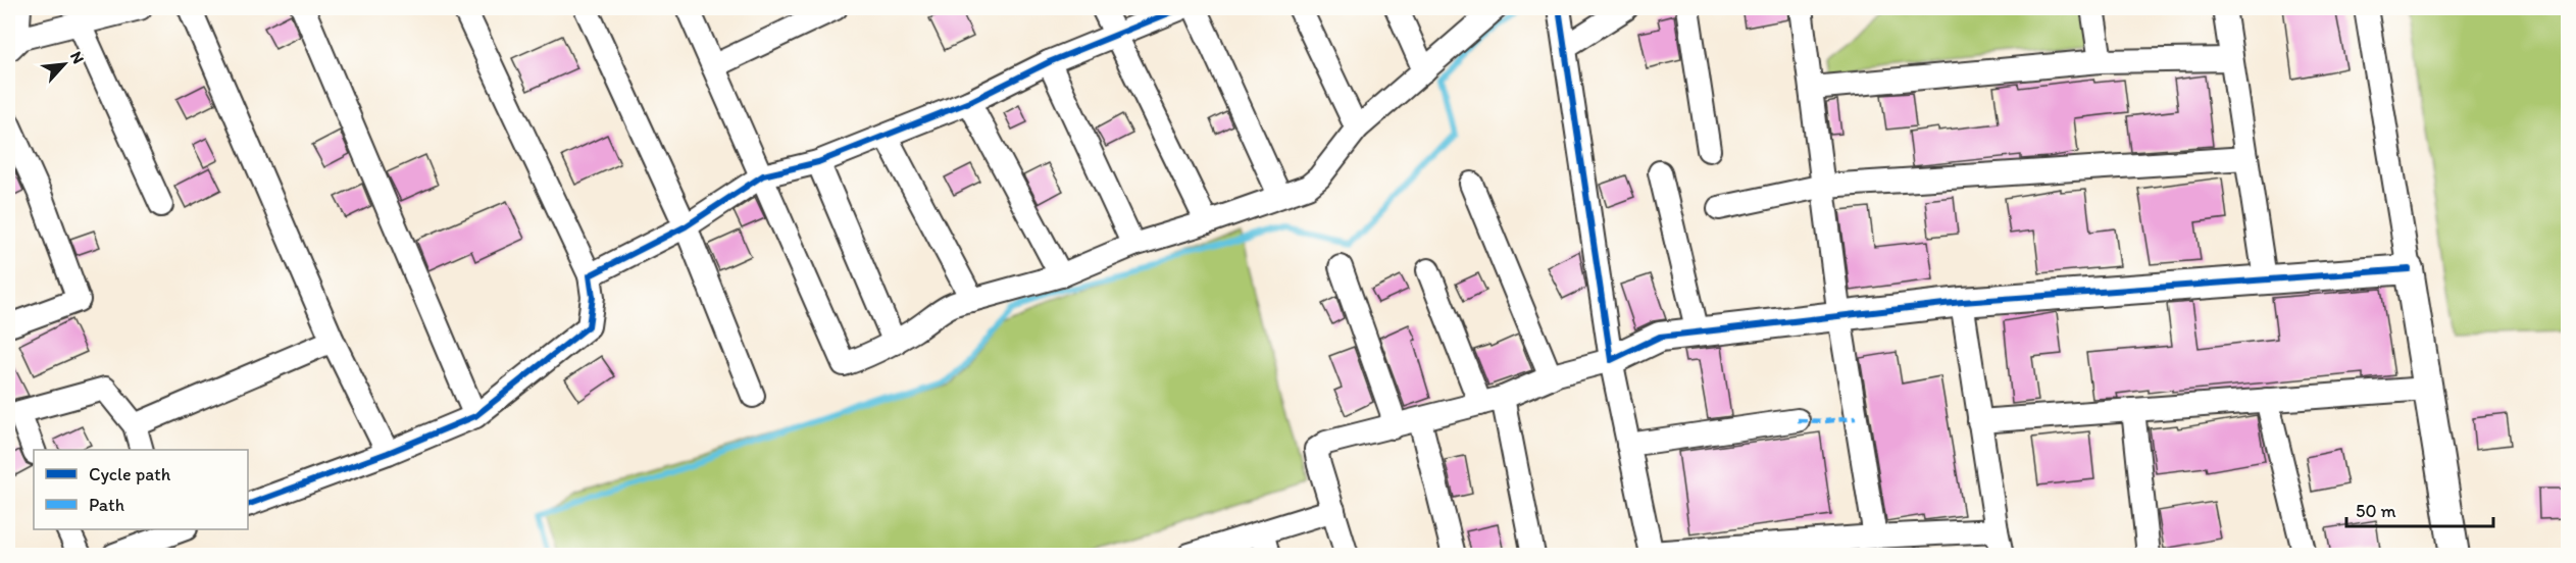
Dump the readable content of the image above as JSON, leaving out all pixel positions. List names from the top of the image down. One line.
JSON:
{"legend":["Cycle path","Path"],"scale_bar":"50 m","north":"top right"}
